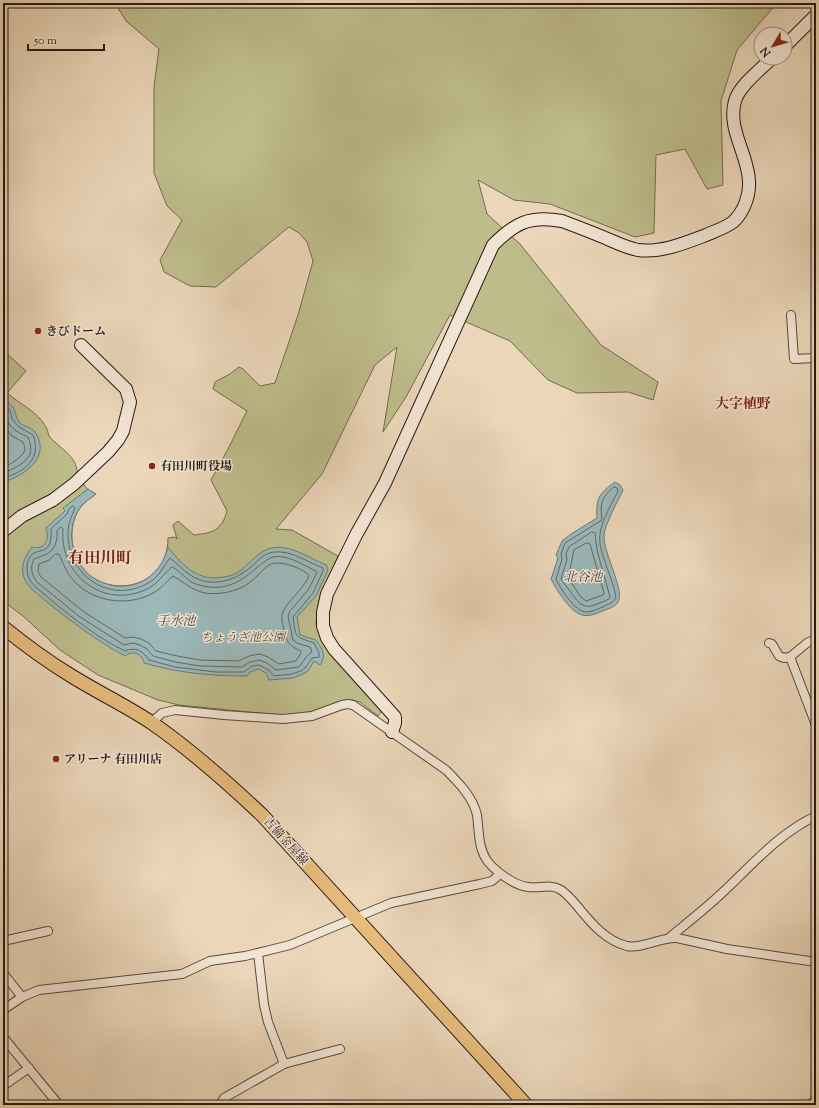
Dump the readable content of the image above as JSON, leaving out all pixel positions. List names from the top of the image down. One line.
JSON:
{"streets":{"main road":["吉備金屋線"]},"districts":["大字植野","有田川町"],"water":["北谷池","手水池"],"parks":["ちょうざ池公園"],"places":["きびドーム","有田川町役場","アリーナ 有田川店"],"scale_bar":"50 m","north":"bottom left"}
